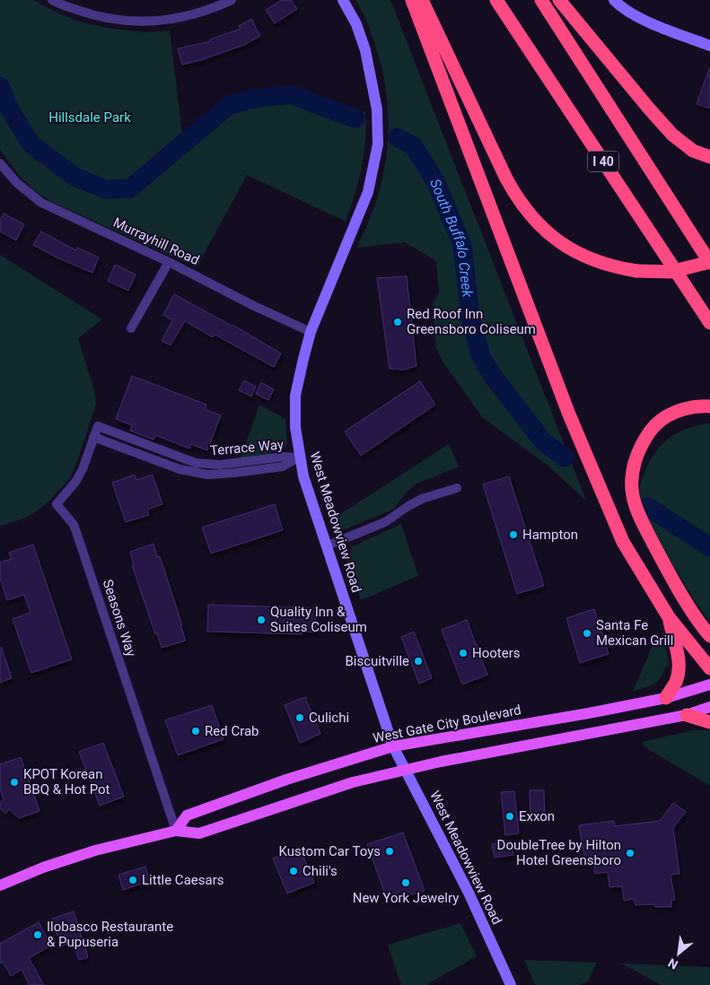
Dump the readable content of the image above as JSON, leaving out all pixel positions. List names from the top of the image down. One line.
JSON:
{"streets":{"highway":["I 40"],"main road":["West Gate City Boulevard"],"street":["Murrayhill Road","Terrace Way","West Meadowview Road","Seasons Way"]},"crossings":[["Murrayhill Road","West Meadowview Road"],["Terrace Way","West Meadowview Road"],["Terrace Way","Seasons Way"],["West Meadowview Road","West Gate City Boulevard"],["Seasons Way","West Gate City Boulevard"]],"water":["South Buffalo Creek"],"parks":["Hillsdale Park"],"places":["Red Roof Inn Greensboro Coliseum","Hampton","Quality Inn & Suites Coliseum","Santa Fe Mexican Grill","Hooters","Biscuitville","Culichi","Red Crab","KPOT Korean BBQ & Hot Pot","Exxon","Kustom Car Toys","DoubleTree by Hilton Hotel Greensboro","Chili's","Little Caesars","New York Jewelry","Ilobasco Restaurante & Pupuseria"],"north":"bottom left"}
